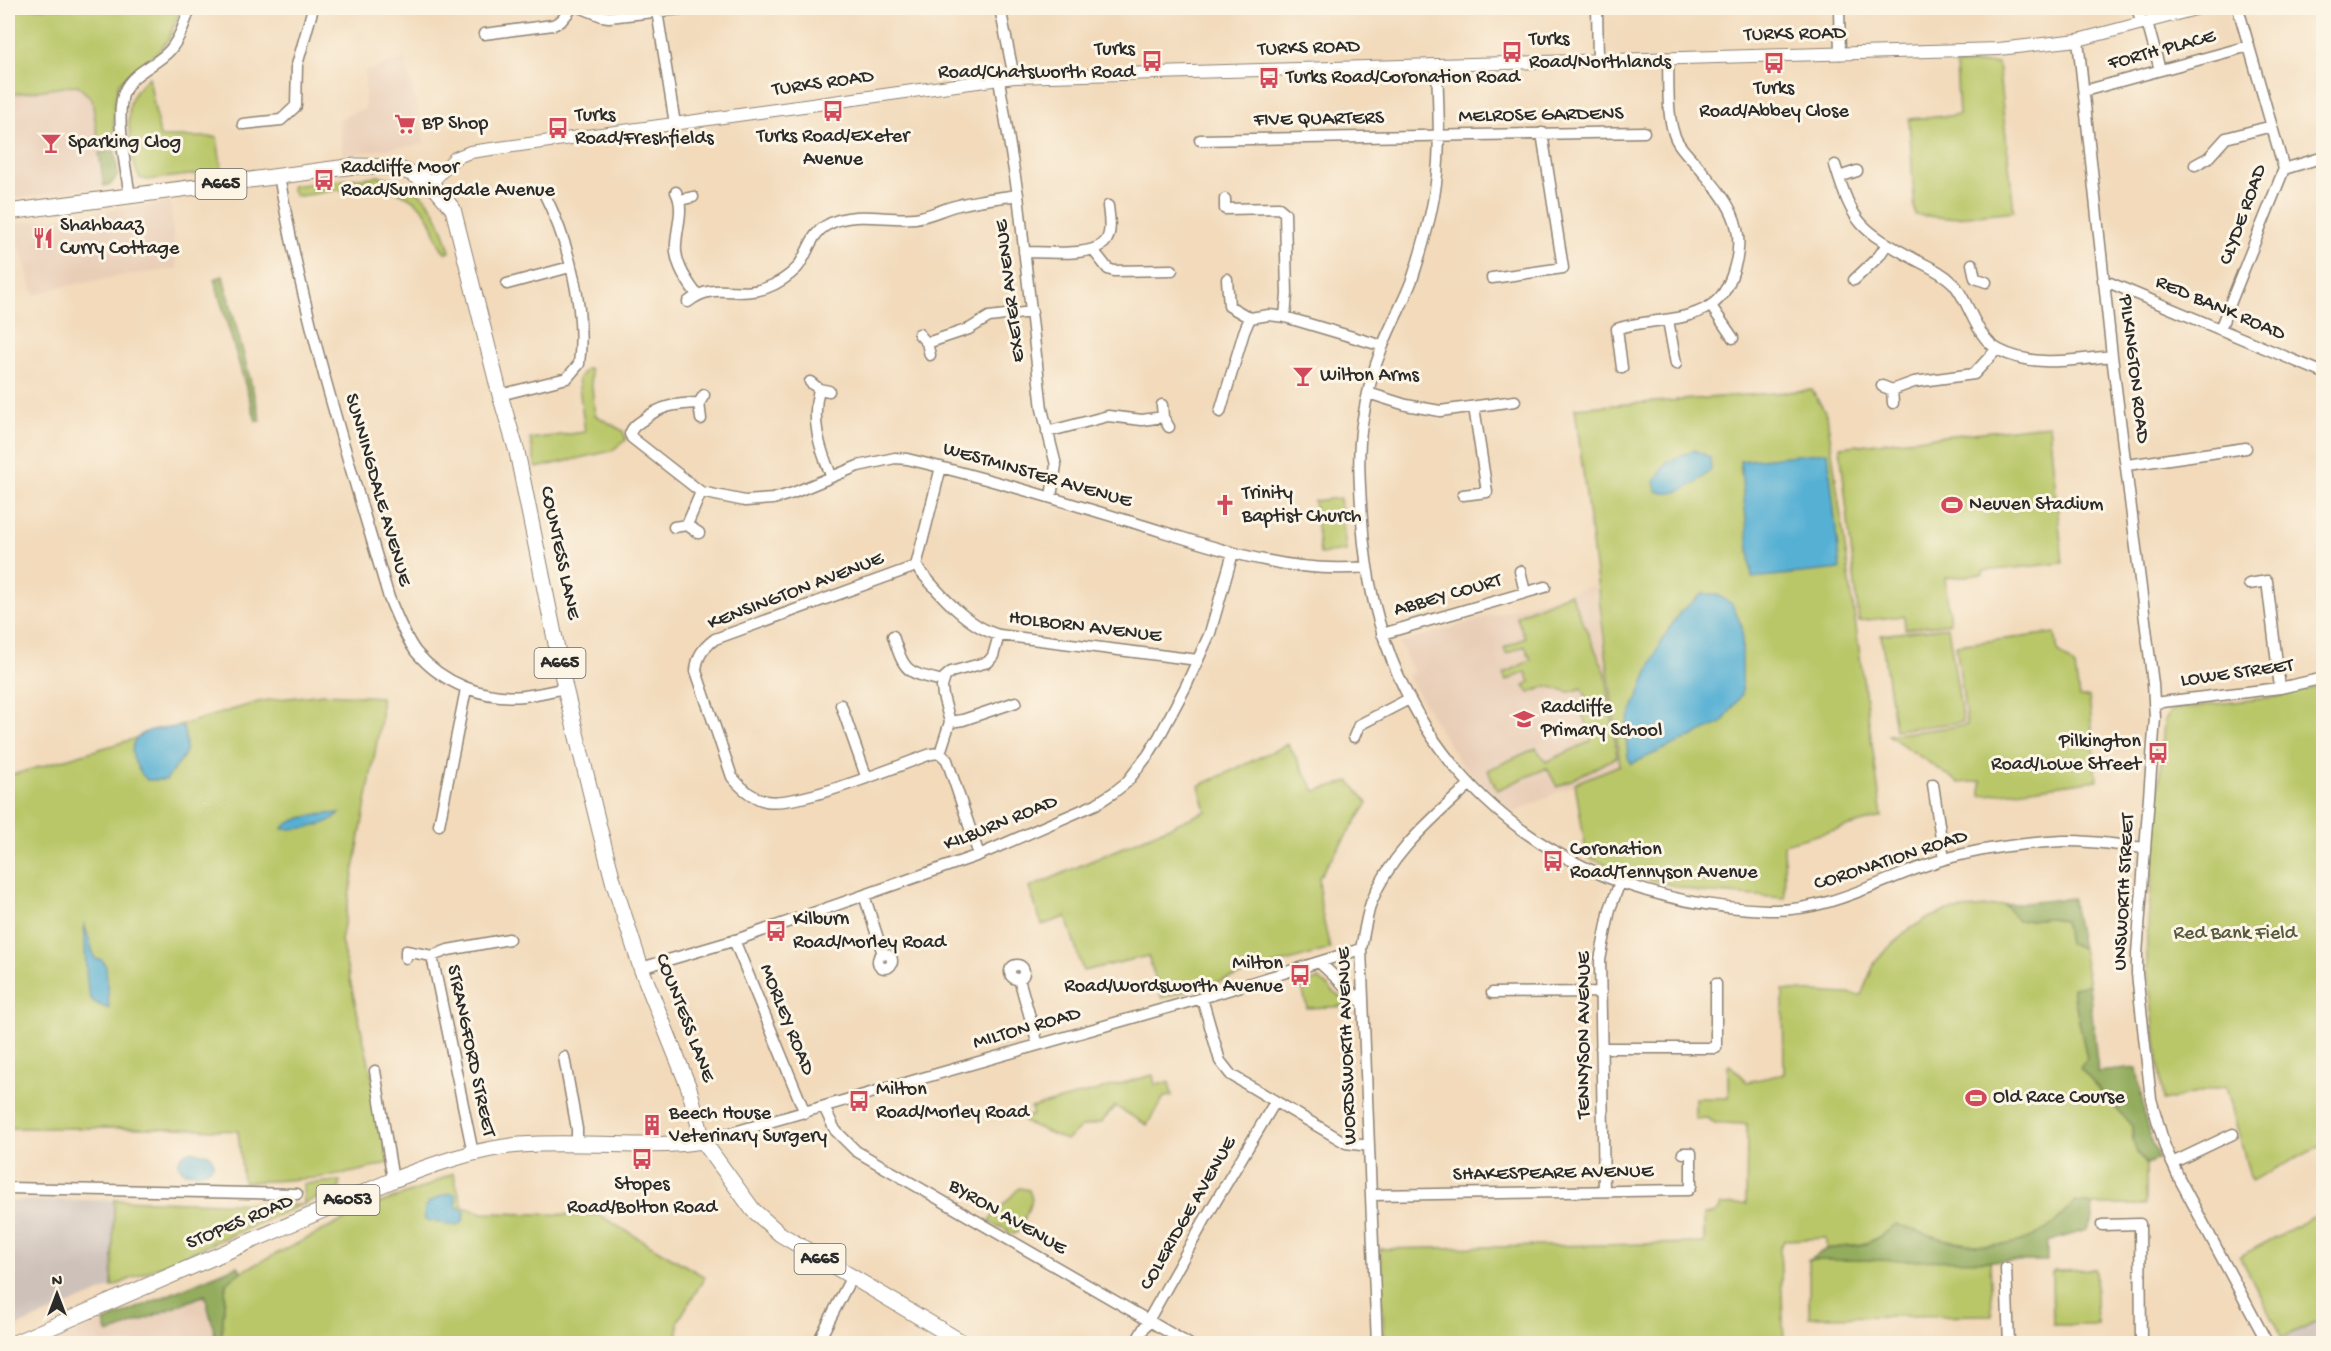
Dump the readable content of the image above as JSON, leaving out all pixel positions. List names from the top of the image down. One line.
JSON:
{"streets":{"main road":["A665","COUNTESS LANE","A6053","STOPES ROAD"],"street":["TURKS ROAD","FORTH PLACE","MELROSE GARDENS","FIVE QUARTERS","CLYDE ROAD","EXETER AVENUE","RED BANK ROAD","PILKINGTON ROAD","WESTMINSTER AVENUE","SUNNINGDALE AVENUE","KENSINGTON AVENUE","ABBEY COURT","HOLBORN AVENUE","LOWE STREET","KILBURN ROAD","CORONATION ROAD","UNSWORTH STREET","MORLEY ROAD","MILTON ROAD","TENNYSON AVENUE","WORDSWORTH AVENUE","STRANGFORD STREET","SHAKESPEARE AVENUE","COLERIDGE AVENUE","BYRON AVENUE"]},"crossings":[["TURKS ROAD","A665"],["TURKS ROAD","EXETER AVENUE"],["TURKS ROAD","PILKINGTON ROAD"],["TURKS ROAD","COUNTESS LANE"],["TURKS ROAD","CORONATION ROAD"],["FORTH PLACE","CLYDE ROAD"],["FORTH PLACE","PILKINGTON ROAD"],["MELROSE GARDENS","FIVE QUARTERS"],["MELROSE GARDENS","CORONATION ROAD"],["FIVE QUARTERS","CORONATION ROAD"],["A665","SUNNINGDALE AVENUE"],["A665","COUNTESS LANE"],["A665","MILTON ROAD"],["A665","STOPES ROAD"],["CLYDE ROAD","RED BANK ROAD"],["EXETER AVENUE","WESTMINSTER AVENUE"],["RED BANK ROAD","PILKINGTON ROAD"],["PILKINGTON ROAD","LOWE STREET"],["PILKINGTON ROAD","UNSWORTH STREET"],["WESTMINSTER AVENUE","KILBURN ROAD"],["WESTMINSTER AVENUE","CORONATION ROAD"],["SUNNINGDALE AVENUE","COUNTESS LANE"],["COUNTESS LANE","KILBURN ROAD"],["COUNTESS LANE","MILTON ROAD"],["COUNTESS LANE","STOPES ROAD"],["KENSINGTON AVENUE","HOLBORN AVENUE"],["ABBEY COURT","CORONATION ROAD"],["HOLBORN AVENUE","KILBURN ROAD"],["LOWE STREET","UNSWORTH STREET"],["KILBURN ROAD","MORLEY ROAD"],["CORONATION ROAD","UNSWORTH STREET"],["CORONATION ROAD","TENNYSON AVENUE"],["CORONATION ROAD","WORDSWORTH AVENUE"],["MORLEY ROAD","MILTON ROAD"],["MILTON ROAD","WORDSWORTH AVENUE"],["MILTON ROAD","BYRON AVENUE"],["MILTON ROAD","STOPES ROAD"],["TENNYSON AVENUE","SHAKESPEARE AVENUE"],["WORDSWORTH AVENUE","SHAKESPEARE AVENUE"],["STRANGFORD STREET","STOPES ROAD"],["COLERIDGE AVENUE","BYRON AVENUE"]],"parks":["Red Bank Field"],"places":{"bus stop":["Turks Road/Northlands","Turks Road/Chatsworth Road","Turks Road/Abbey Close","Turks Road/Coronation Road","Turks Road/Exeter Avenue","Turks Road/Freshfields","Radcliffe Moor Road/Sunningdale Avenue","Pilkington Road/Lowe Street","Coronation Road/Tennyson Avenue","Kilburn Road/Morley Road","Milton Road/Wordsworth Avenue","Milton Road/Morley Road","Stopes Road/Bolton Road"],"supermarket":["BP Shop"],"bar":["Sparking Clog","Wilton Arms"],"restaurant":["Shahbaaz Curry Cottage"],"church":["Trinity Baptist Church"],"sports":["Neuven Stadium","Old Race Course"],"school or university":["Radcliffe Primary School"],"building":["Beech House Veterinary Surgery"]},"north":"top"}
